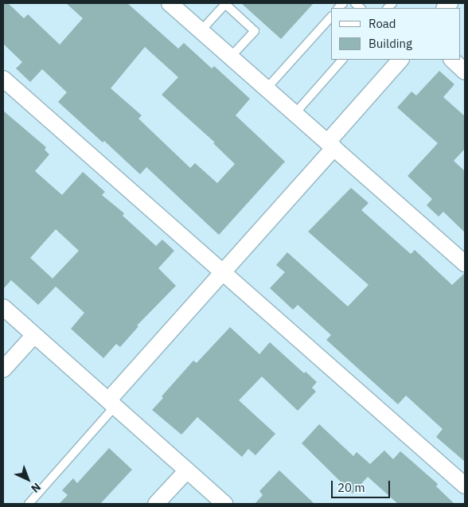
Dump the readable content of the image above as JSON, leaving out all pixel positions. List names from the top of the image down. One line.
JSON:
{"legend":["Road","Building"],"scale_bar":"20 m","north":"bottom right"}
